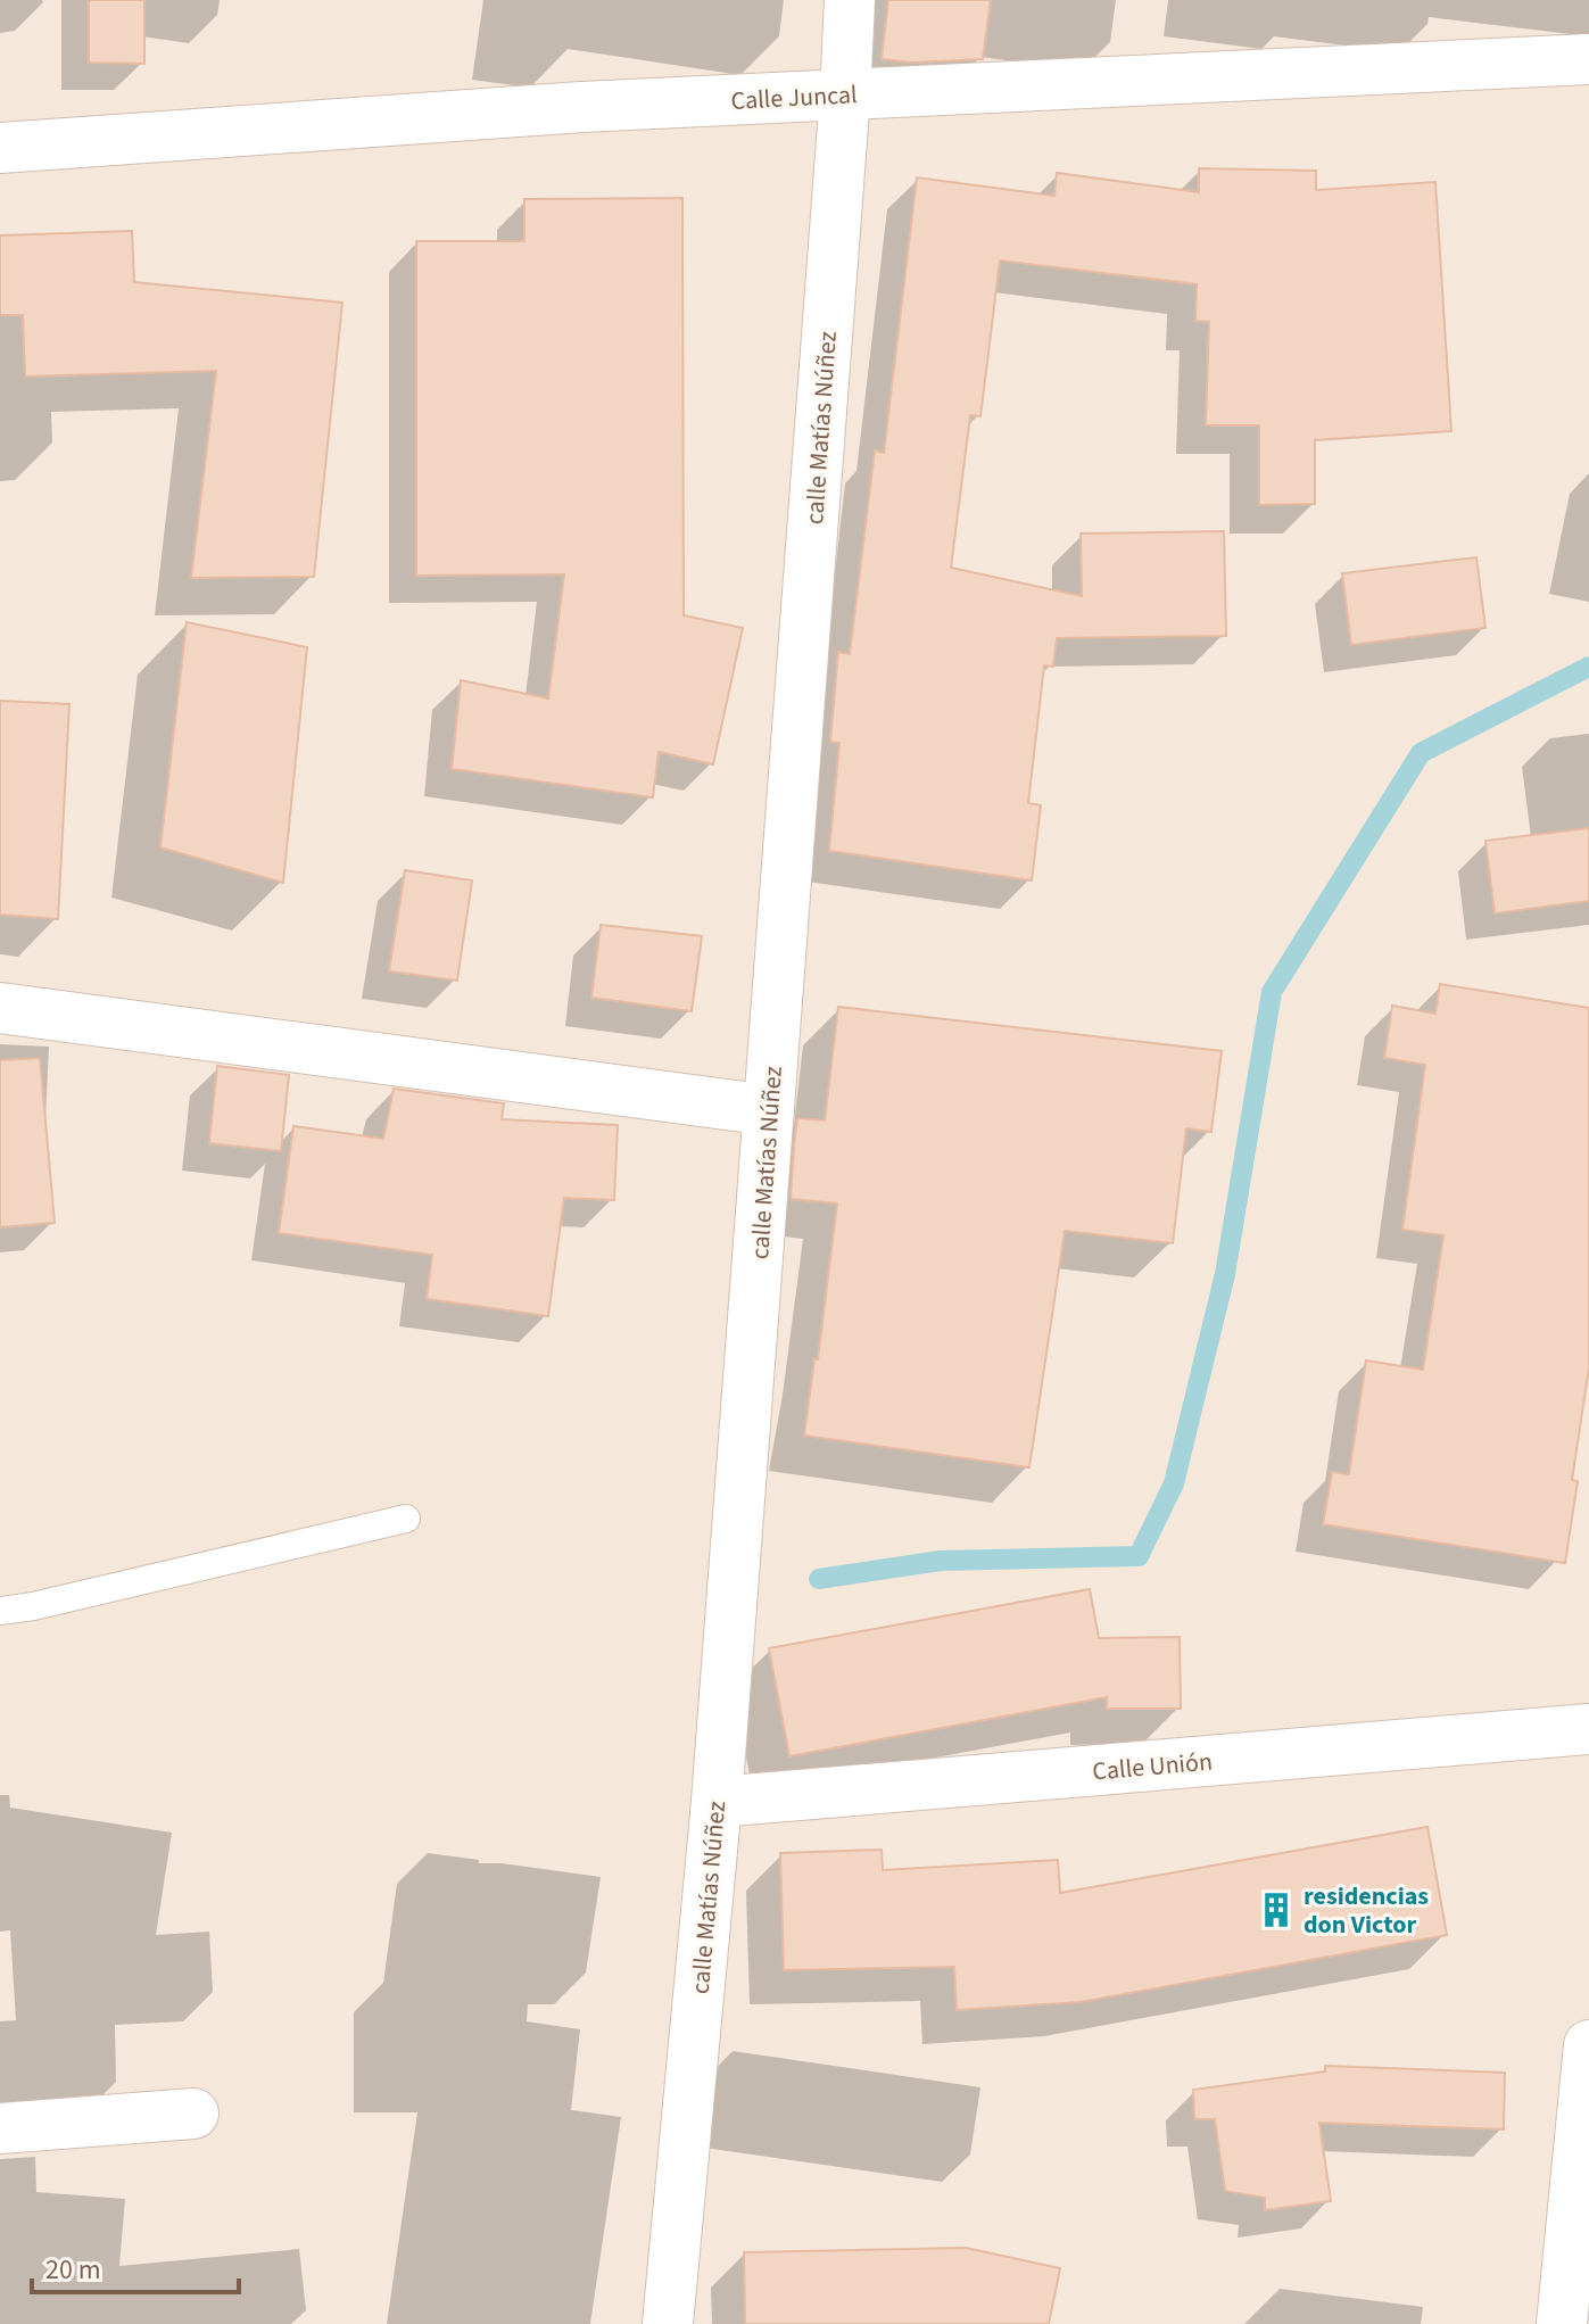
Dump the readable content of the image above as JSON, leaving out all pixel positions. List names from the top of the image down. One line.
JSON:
{"streets":{"street":["Calle Juncal","calle Matías Núñez","Calle Unión"]},"crossings":[["Calle Juncal","calle Matías Núñez"],["calle Matías Núñez","Calle Unión"]],"places":{"building":["residencias don Victor"]},"scale_bar":"20 m"}
